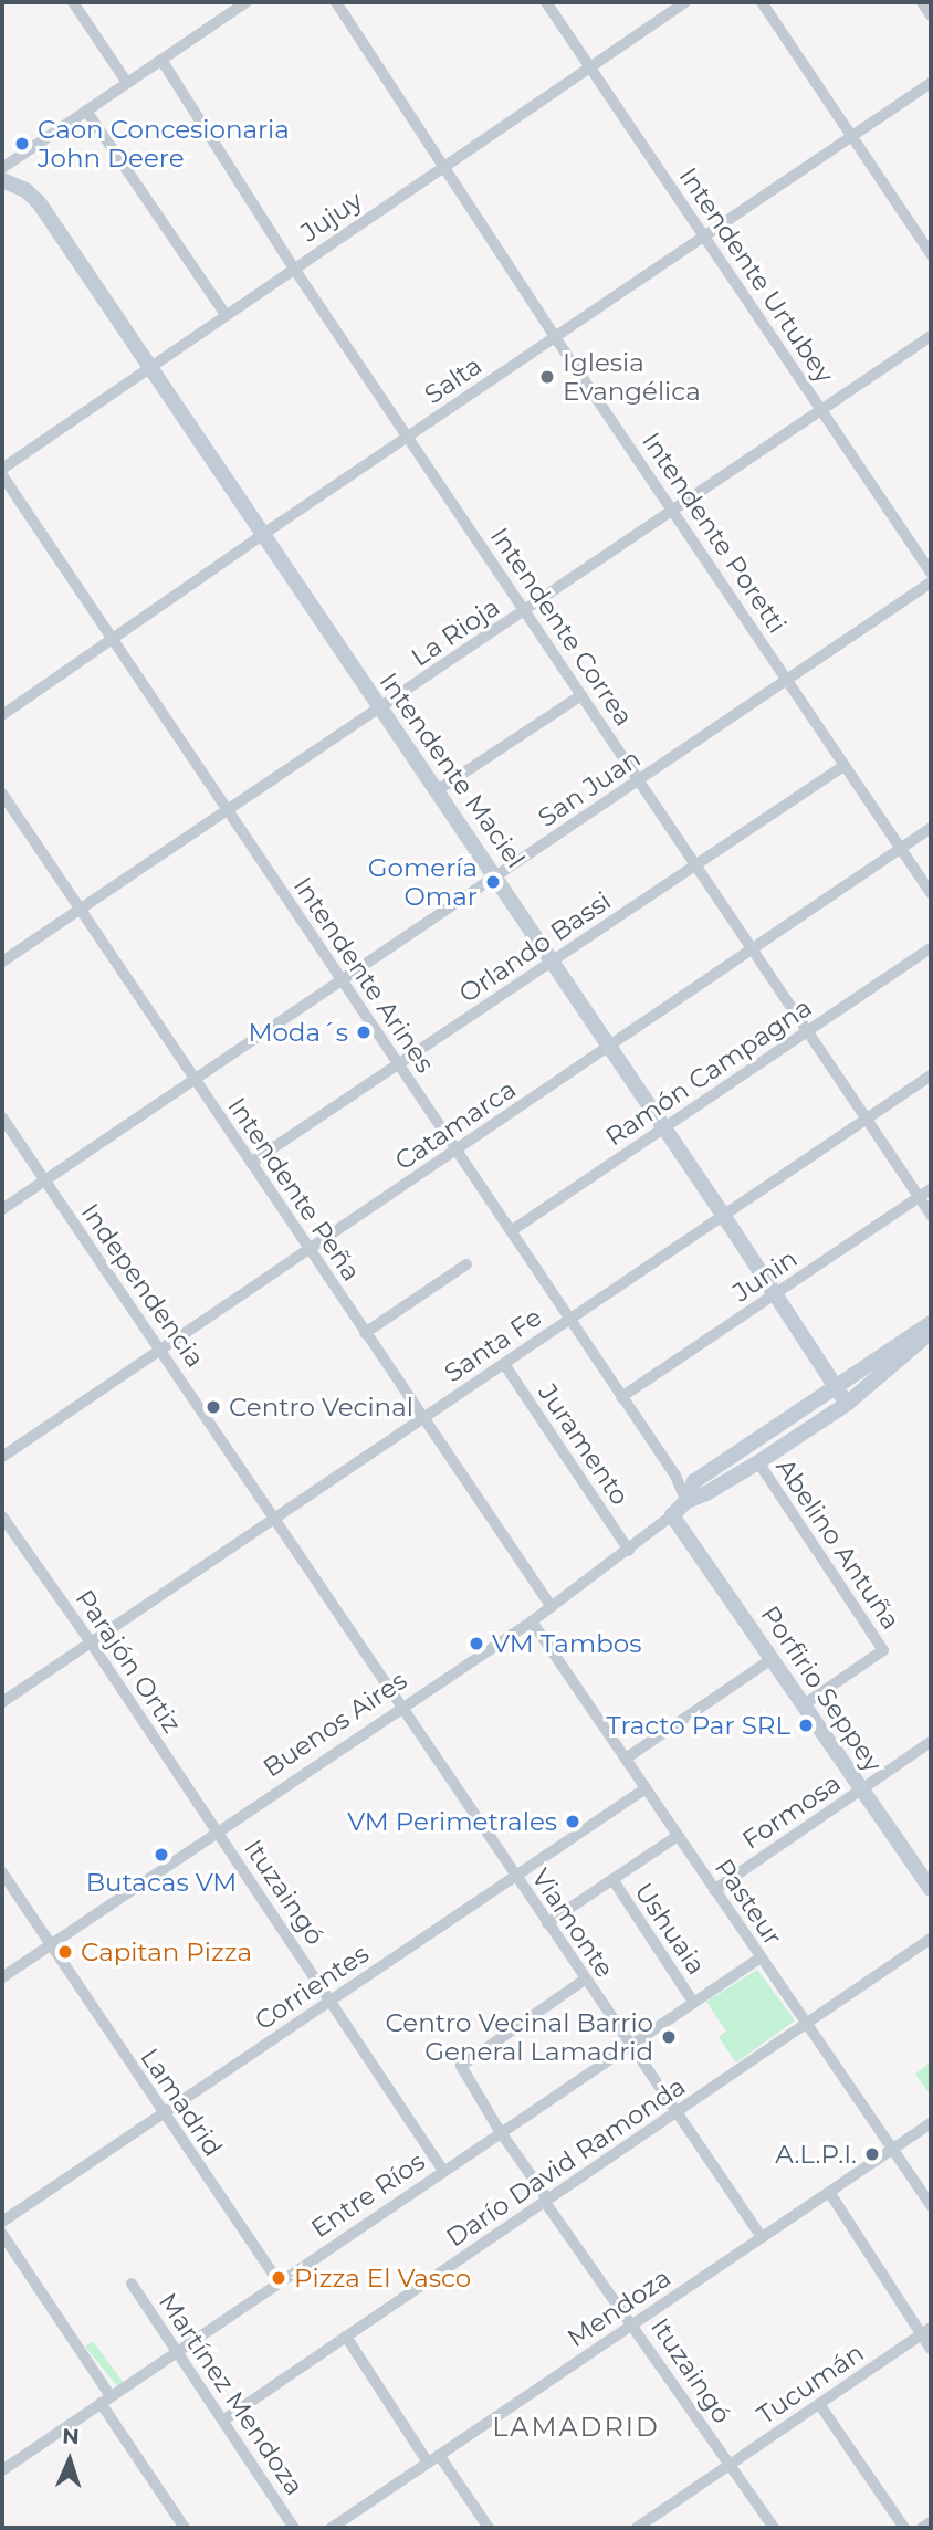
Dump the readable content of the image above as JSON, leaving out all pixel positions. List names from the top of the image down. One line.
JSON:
{"streets":{"main road":["Intendente Maciel","Porfirio Seppey","Buenos Aires"],"street":["Jujuy","Intendente Urtubey","Salta","Intendente Poretti","Intendente Correa","La Rioja","San Juan","Orlando Bassi","Intendente Arines","Ramón Campagna","Catamarca","Intendente Peña","Junin","Independencia","Santa Fe","Juramento","Abelino Antuña","Parajón Ortiz","Formosa","Ituzaingó","Pasteur","Viamonte","Ushuaia","Corrientes","Lamadrid","Darío David Ramonda","Entre Ríos","Mendoza","Tucumán","Martínez Mendoza"]},"crossings":[["Jujuy","Intendente Urtubey"],["Jujuy","Intendente Poretti"],["Jujuy","Intendente Correa"],["Jujuy","Intendente Maciel"],["Intendente Urtubey","Salta"],["Intendente Urtubey","La Rioja"],["Salta","Intendente Poretti"],["Salta","Intendente Correa"],["Salta","Intendente Maciel"],["Salta","Intendente Arines"],["Intendente Poretti","La Rioja"],["Intendente Poretti","San Juan"],["Intendente Poretti","Orlando Bassi"],["Intendente Poretti","Catamarca"],["Intendente Correa","La Rioja"],["Intendente Correa","San Juan"],["Intendente Correa","Orlando Bassi"],["Intendente Correa","Ramón Campagna"],["Intendente Correa","Catamarca"],["Intendente Correa","Junin"],["Intendente Correa","Santa Fe"],["La Rioja","Intendente Maciel"],["La Rioja","Intendente Arines"],["La Rioja","Intendente Peña"],["Intendente Maciel","San Juan"],["Intendente Maciel","Orlando Bassi"],["Intendente Maciel","Ramón Campagna"],["Intendente Maciel","Catamarca"],["Intendente Maciel","Junin"],["Intendente Maciel","Santa Fe"],["Intendente Maciel","Buenos Aires"],["San Juan","Intendente Arines"],["San Juan","Intendente Peña"],["San Juan","Independencia"],["Orlando Bassi","Intendente Arines"],["Orlando Bassi","Intendente Peña"],["Intendente Arines","Ramón Campagna"],["Intendente Arines","Catamarca"],["Intendente Arines","Junin"],["Intendente Arines","Santa Fe"],["Intendente Arines","Buenos Aires"],["Catamarca","Intendente Peña"],["Catamarca","Independencia"],["Intendente Peña","Santa Fe"],["Intendente Peña","Buenos Aires"],["Independencia","Santa Fe"],["Independencia","Buenos Aires"],["Independencia","Viamonte"],["Santa Fe","Juramento"],["Santa Fe","Parajón Ortiz"],["Juramento","Buenos Aires"],["Abelino Antuña","Porfirio Seppey"],["Abelino Antuña","Buenos Aires"],["Parajón Ortiz","Buenos Aires"],["Parajón Ortiz","Ituzaingó"],["Porfirio Seppey","Buenos Aires"],["Porfirio Seppey","Formosa"],["Buenos Aires","Ituzaingó"],["Buenos Aires","Pasteur"],["Buenos Aires","Viamonte"],["Buenos Aires","Lamadrid"],["Formosa","Pasteur"],["Ituzaingó","Viamonte"],["Ituzaingó","Corrientes"],["Ituzaingó","Darío David Ramonda"],["Ituzaingó","Entre Ríos"],["Ituzaingó","Mendoza"],["Ituzaingó","Tucumán"],["Pasteur","Corrientes"],["Pasteur","Darío David Ramonda"],["Pasteur","Entre Ríos"],["Pasteur","Mendoza"],["Viamonte","Corrientes"],["Viamonte","Darío David Ramonda"],["Viamonte","Entre Ríos"],["Viamonte","Mendoza"],["Ushuaia","Entre Ríos"],["Corrientes","Lamadrid"],["Lamadrid","Entre Ríos"],["Darío David Ramonda","Martínez Mendoza"],["Entre Ríos","Martínez Mendoza"]],"districts":["LAMADRID"],"places":["Caon Concesionaria John Deere","Iglesia Evangélica","Gomería Omar","Moda´s","Centro Vecinal","VM Tambos","Tracto Par SRL","VM Perimetrales","Butacas VM","Capitan Pizza","Centro Vecinal Barrio General Lamadrid","A.L.P.I.","Pizza El Vasco"],"north":"top"}
